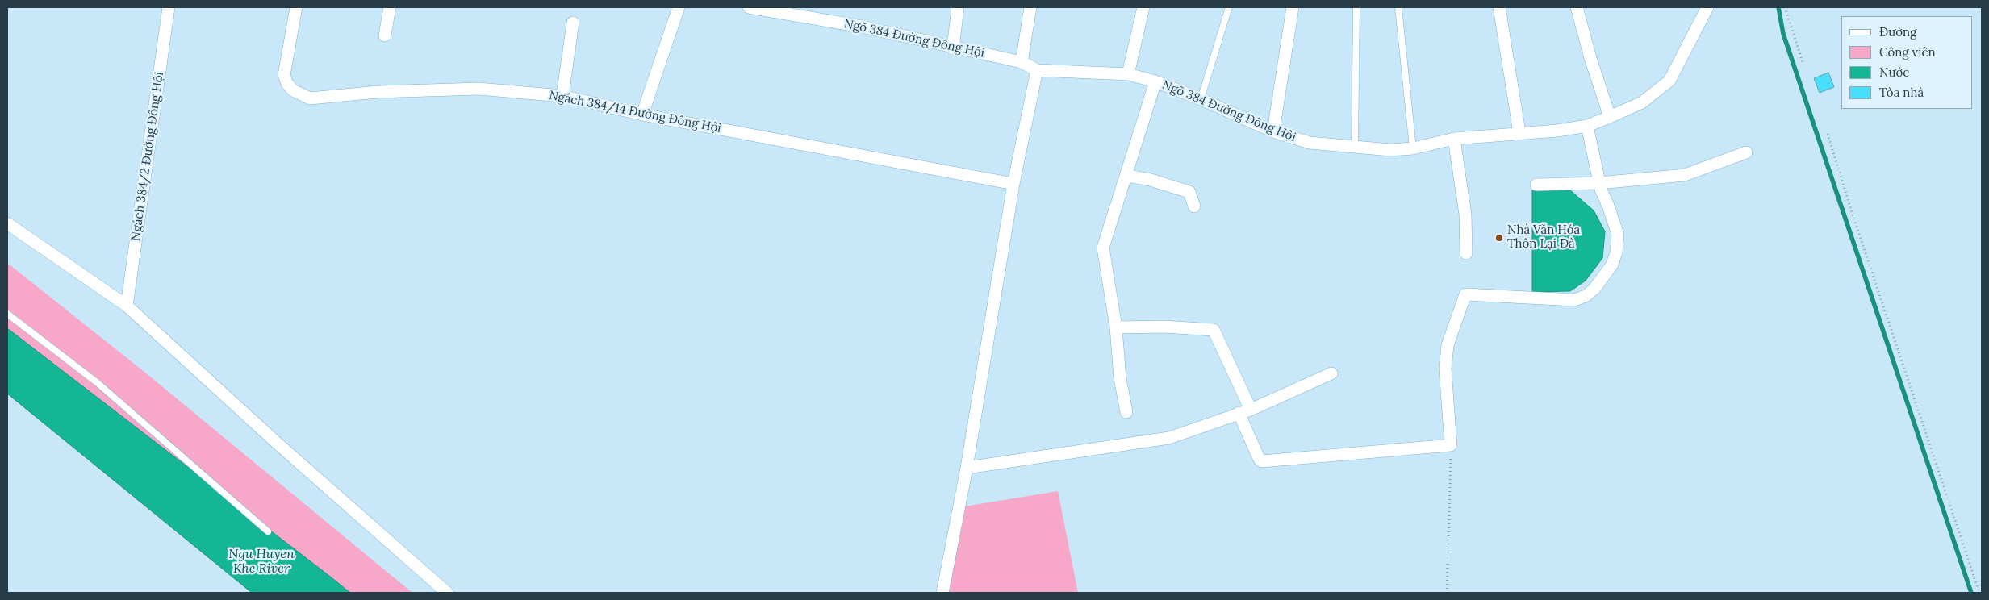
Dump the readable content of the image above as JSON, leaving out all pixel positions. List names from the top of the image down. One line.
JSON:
{"streets":{"street":["Ngõ 384 Đường Đông Hội","Ngách 384/14 Đường Đông Hội","Ngách 384/2 Đường Đông Hội"]},"water":["Ngu Huyen Khe River"],"places":["Nhà Văn Hóa Thôn Lại Đà"],"legend":["Đường","Công viên","Nước","Tòa nhà"]}
